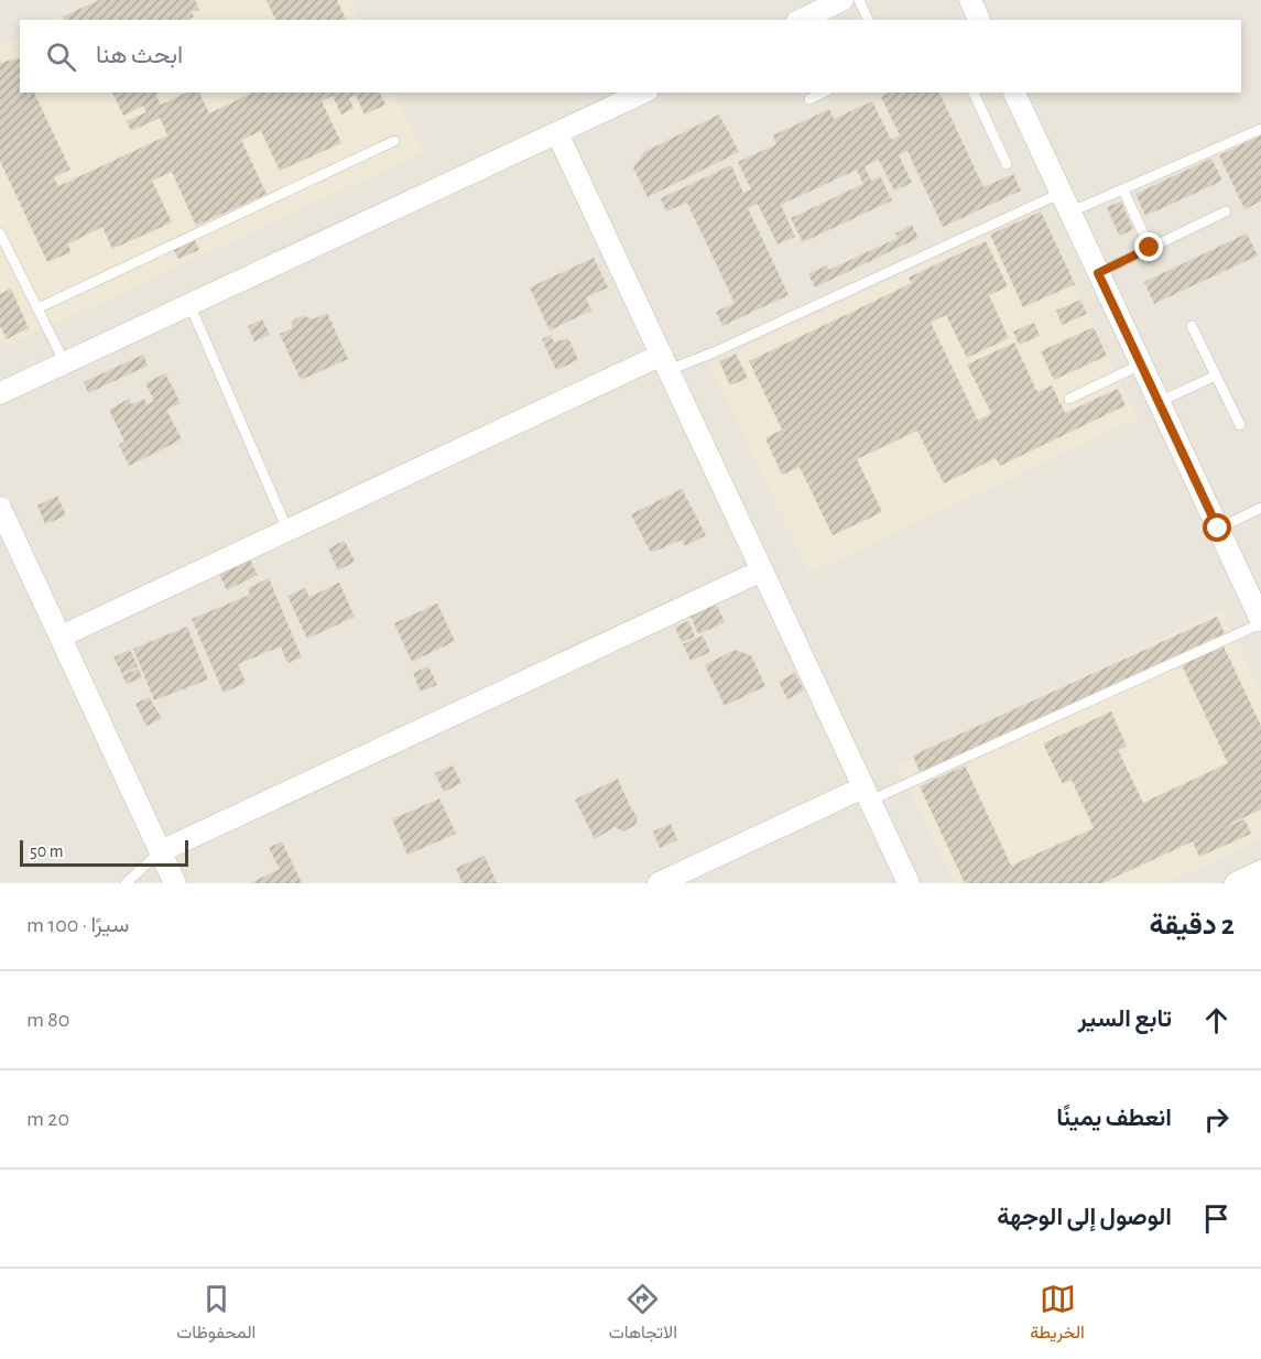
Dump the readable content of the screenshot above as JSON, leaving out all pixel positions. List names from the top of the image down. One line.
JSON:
{"scale_bar":"50 m","page":{"search":"ابحث هنا","scale":"50 m","heading":["2 دقيقة","سيرًا · 100 m"],"list":[["تابع السير","80 m"],["انعطف يمينًا","20 m"],"الوصول إلى الوجهة"],"nav":["الخريطة","الاتجاهات","المحفوظات"]}}
